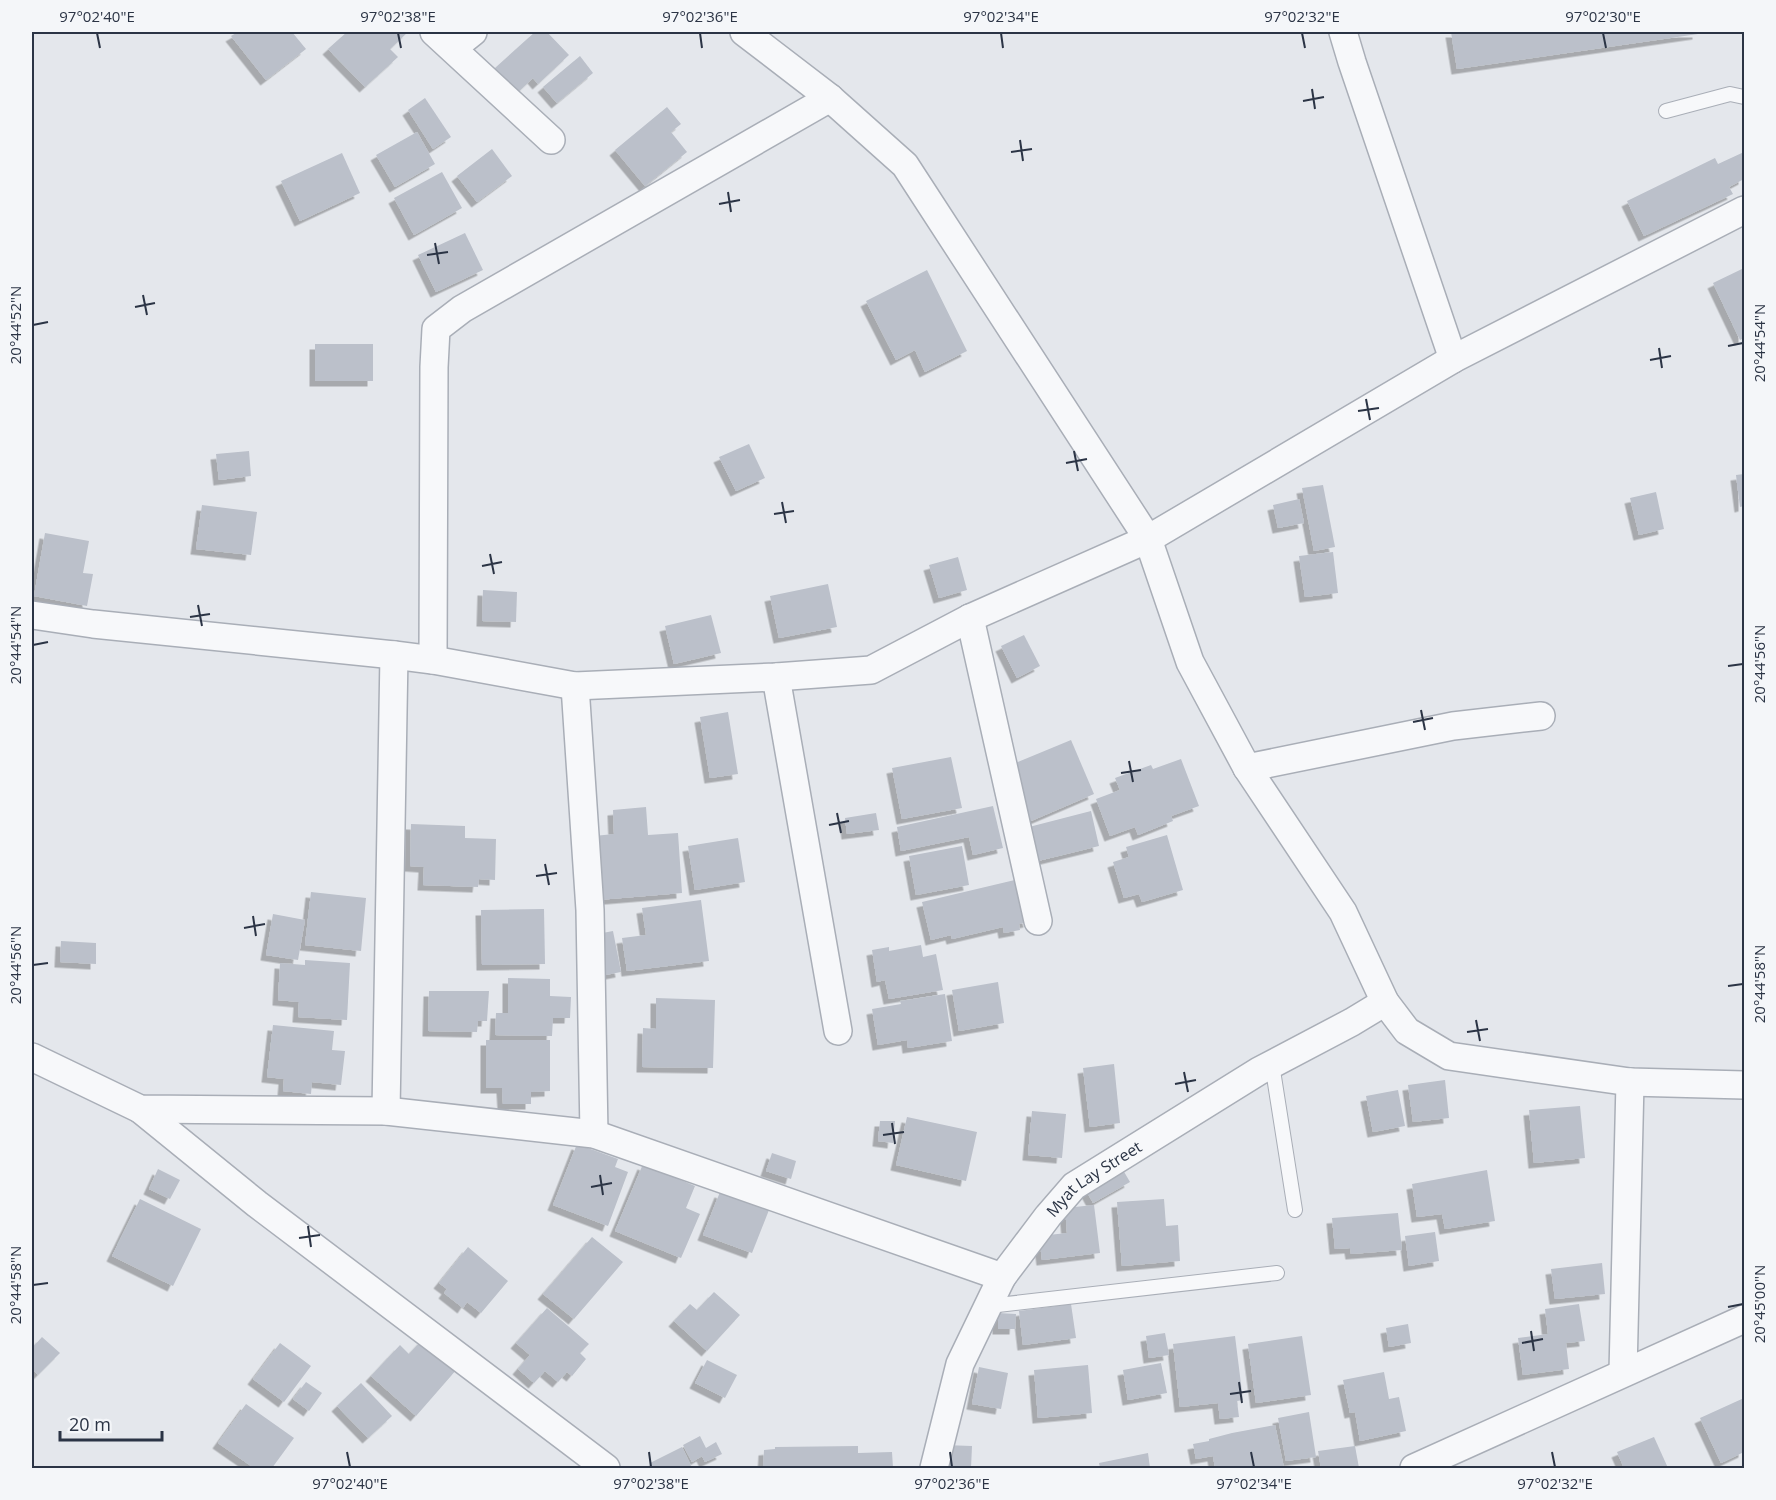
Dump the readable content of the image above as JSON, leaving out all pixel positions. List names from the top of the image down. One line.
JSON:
{"streets":{"street":["Myat Lay Street"]},"scale_bar":"20 m","coordinates":["97°02'40\"E","97°02'38\"E","97°02'36\"E","97°02'34\"E","97°02'32\"E","97°02'30\"E","20°44'52\"N","20°44'54\"N","20°44'56\"N","20°44'58\"N","20°45'00\"N"]}
